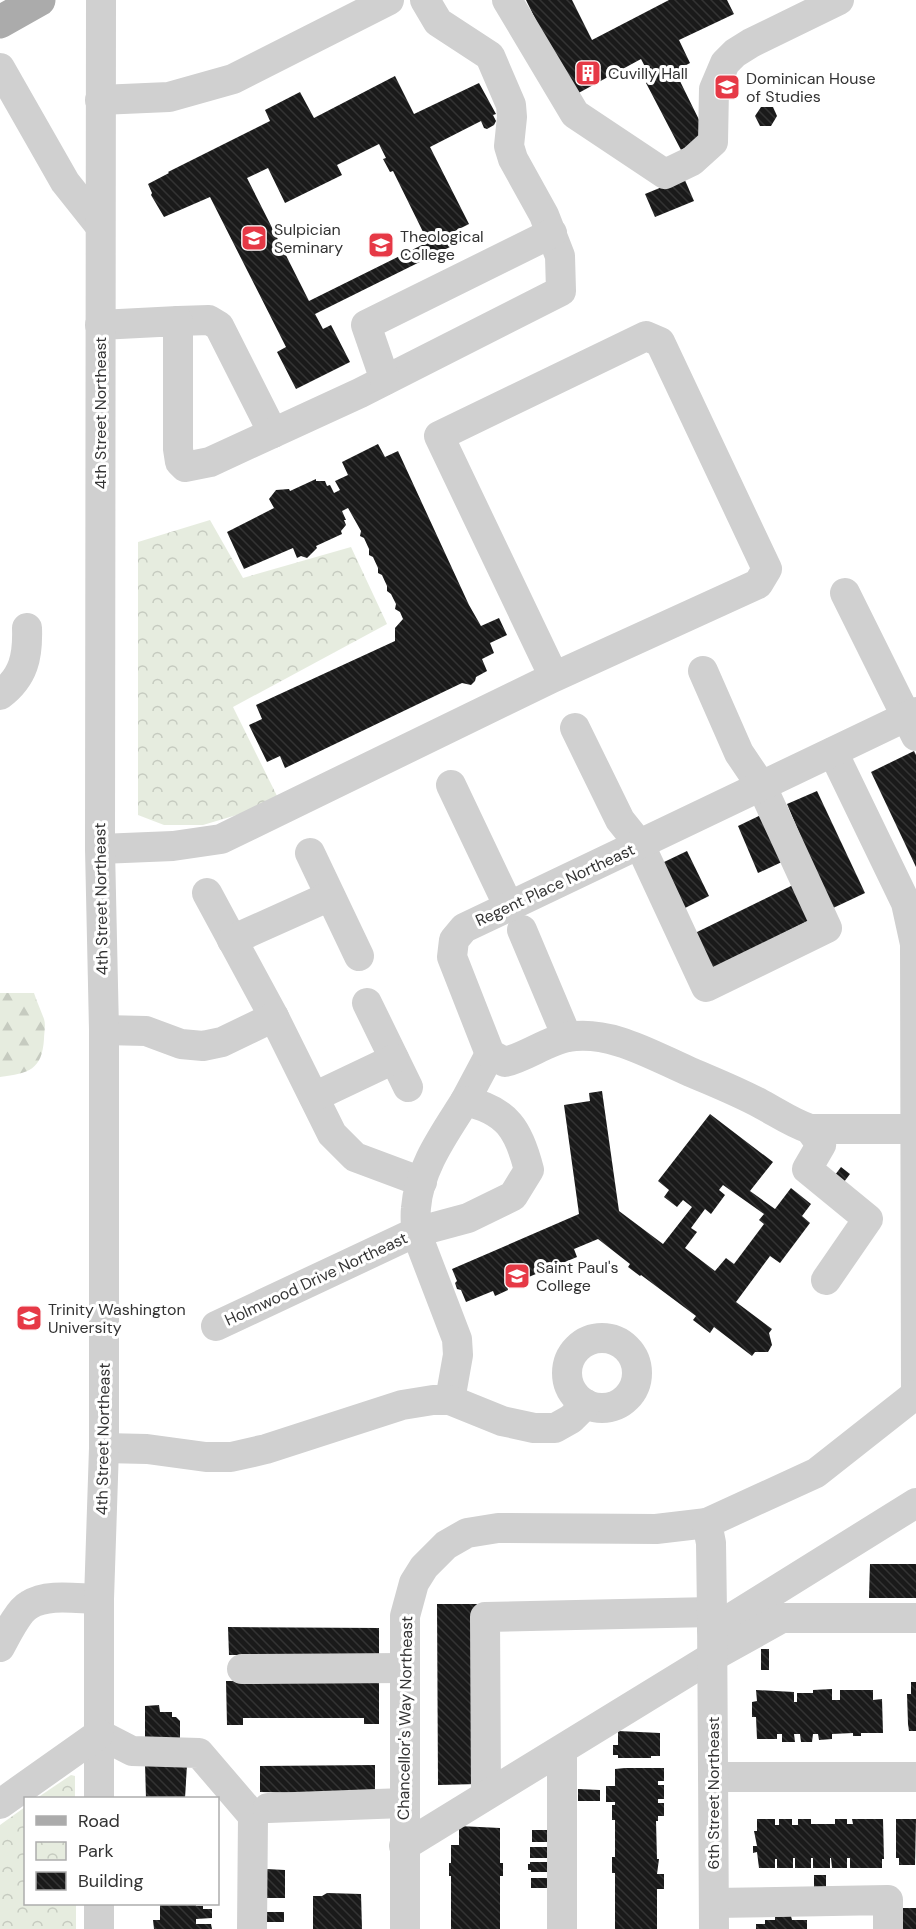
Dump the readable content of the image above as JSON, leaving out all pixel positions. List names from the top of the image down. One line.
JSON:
{"streets":{"street":["4th Street Northeast","Regent Place Northeast","Holmwood Drive Northeast","Chancellor's Way Northeast","6th Street Northeast"]},"crossings":[["Regent Place Northeast","Chancellor's Way Northeast"]],"places":{"building":["Cuvilly Hall"],"school or university":["Dominican House of Studies","Sulpician Seminary","Theological College","Saint Paul's College","Trinity Washington University"]},"legend":["Road","Park","Building"]}
